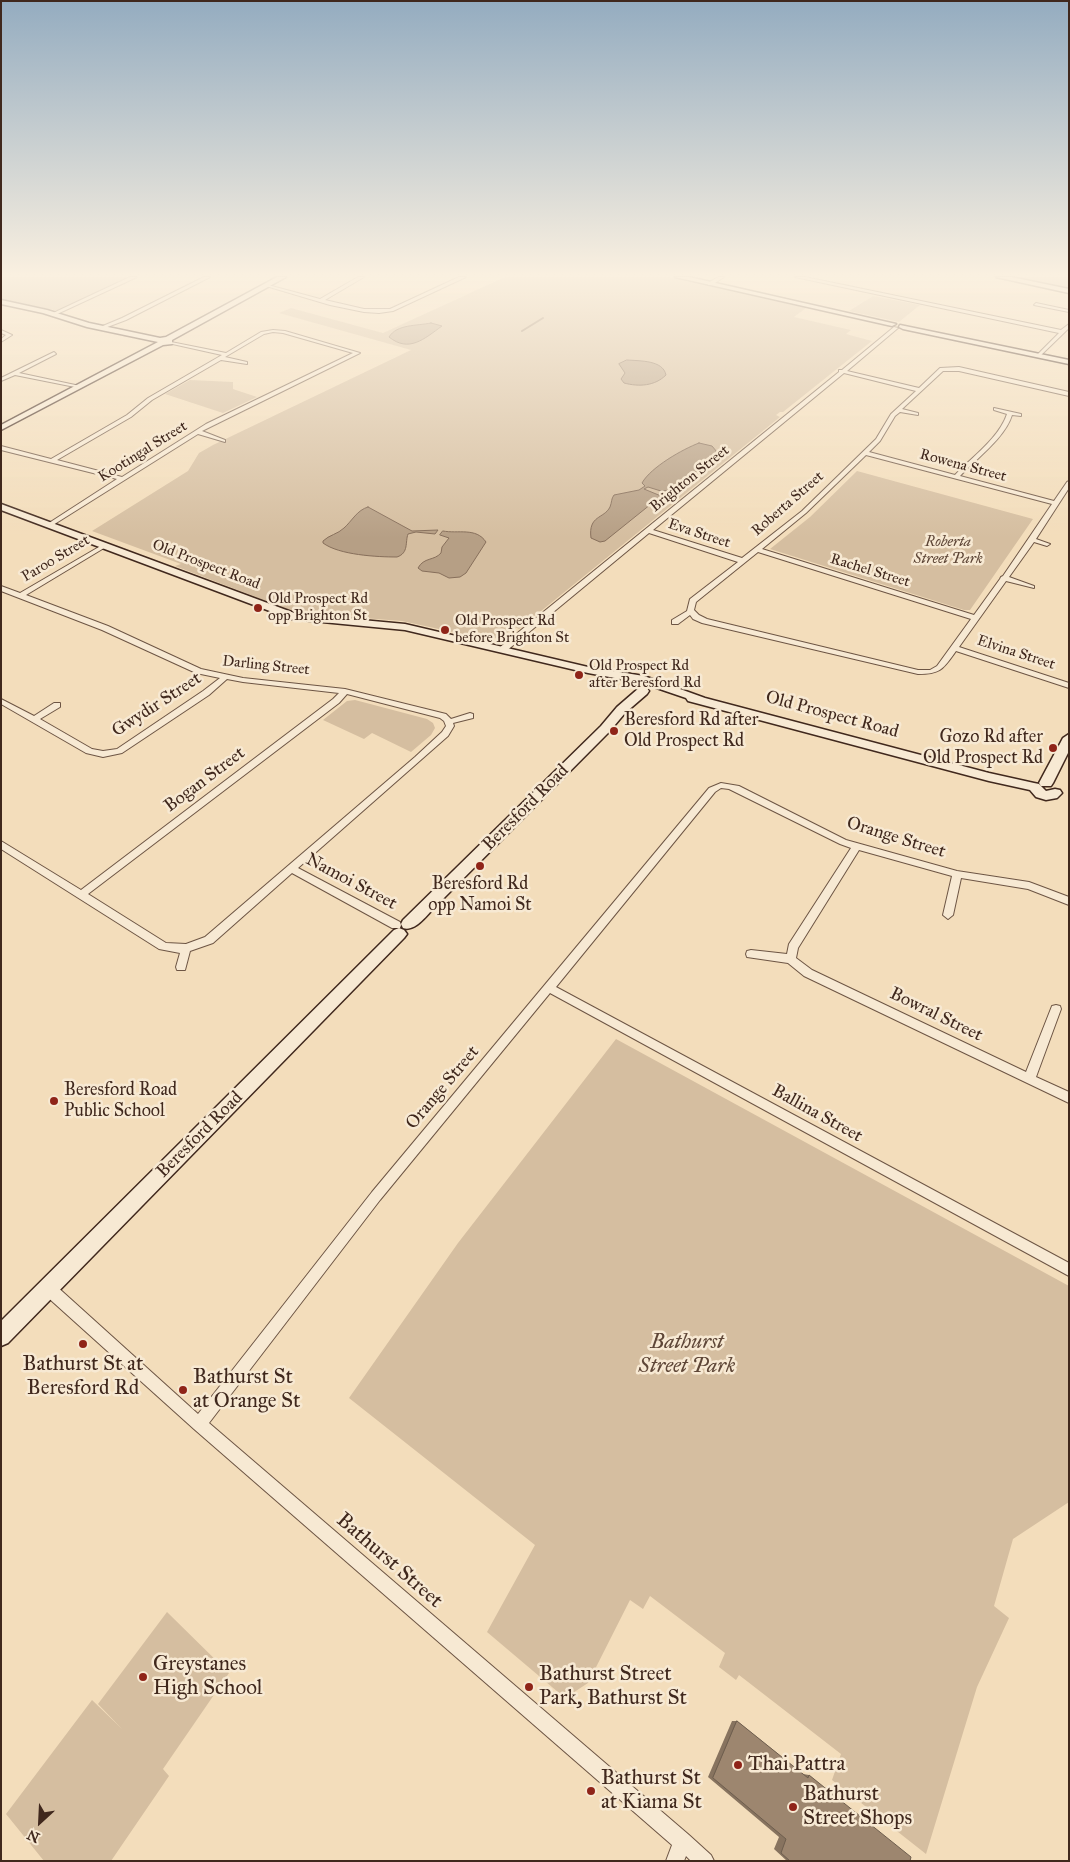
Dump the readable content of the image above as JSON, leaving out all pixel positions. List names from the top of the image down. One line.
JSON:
{"streets":{"street":["Kootingal Street","Rowena Street","Brighton Street","Roberta Street","Eva Street","Paroo Street","Old Prospect Road","Rachel Street","Elvina Street","Darling Street","Gwydir Street","Bogan Street","Beresford Road","Orange Street","Namoi Street","Bowral Street","Ballina Street","Bathurst Street"]},"crossings":[["Kootingal Street","Old Prospect Road"],["Rowena Street","Roberta Street"],["Brighton Street","Eva Street"],["Brighton Street","Old Prospect Road"],["Roberta Street","Eva Street"],["Roberta Street","Rachel Street"],["Paroo Street","Old Prospect Road"],["Paroo Street","Darling Street"],["Old Prospect Road","Beresford Road"],["Darling Street","Gwydir Street"],["Darling Street","Bogan Street"],["Beresford Road","Namoi Street"],["Beresford Road","Bathurst Street"],["Orange Street","Ballina Street"],["Orange Street","Bathurst Street"]],"parks":["Roberta Street Park","Bathurst Street Park"],"places":["Old Prospect Rd opp Brighton St","Old Prospect Rd before Brighton St","Old Prospect Rd after Beresford Rd","Beresford Rd after Old Prospect Rd","Gozo Rd after Old Prospect Rd","Beresford Rd opp Namoi St","Beresford Road Public School","Bathurst St at Beresford Rd","Bathurst St at Orange St","Greystanes High School","Bathurst Street Park, Bathurst St","Thai Pattra","Bathurst St at Kiama St","Bathurst Street Shops"],"north":"bottom left"}
